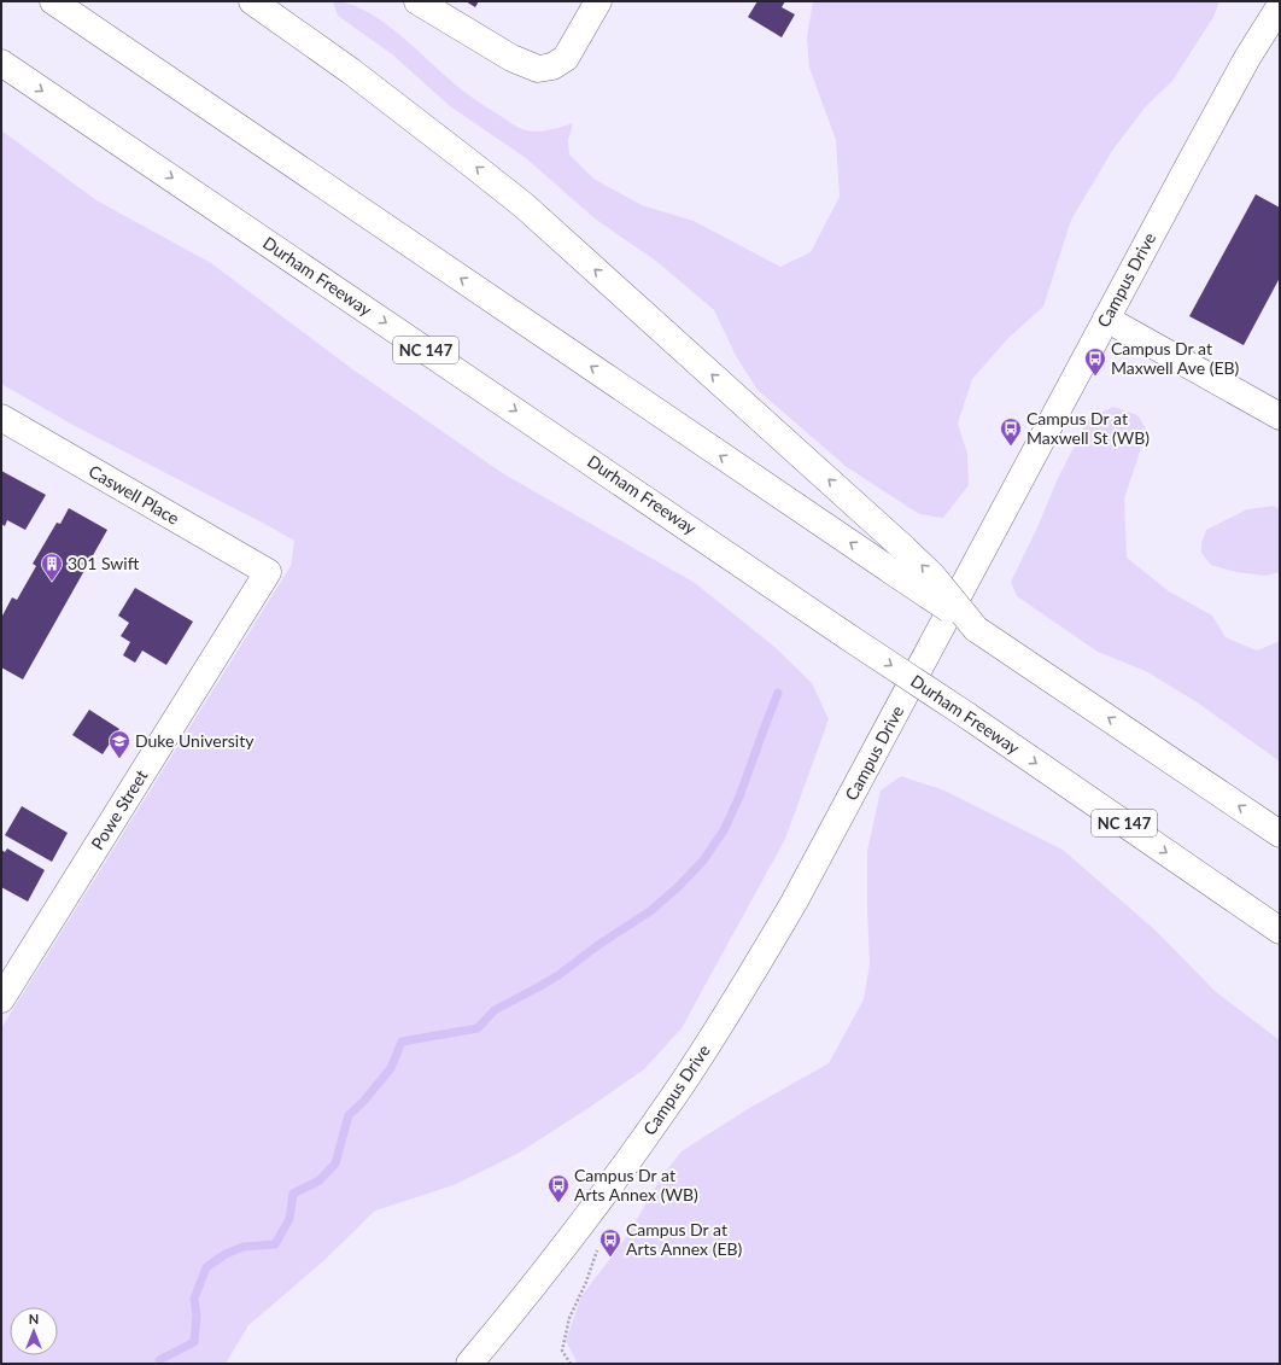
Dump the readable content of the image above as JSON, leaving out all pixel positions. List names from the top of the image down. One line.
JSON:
{"streets":{"main road":["Durham Freeway","Campus Drive","NC 147","Caswell Place","Powe Street"]},"crossings":[["Caswell Place","Powe Street"]],"places":{"bus stop":["Campus Dr at Maxwell Ave (EB)","Campus Dr at Maxwell St (WB)","Campus Dr at Arts Annex (WB)","Campus Dr at Arts Annex (EB)"],"building":["301 Swift"],"school or university":["Duke University"]},"north":"top"}
